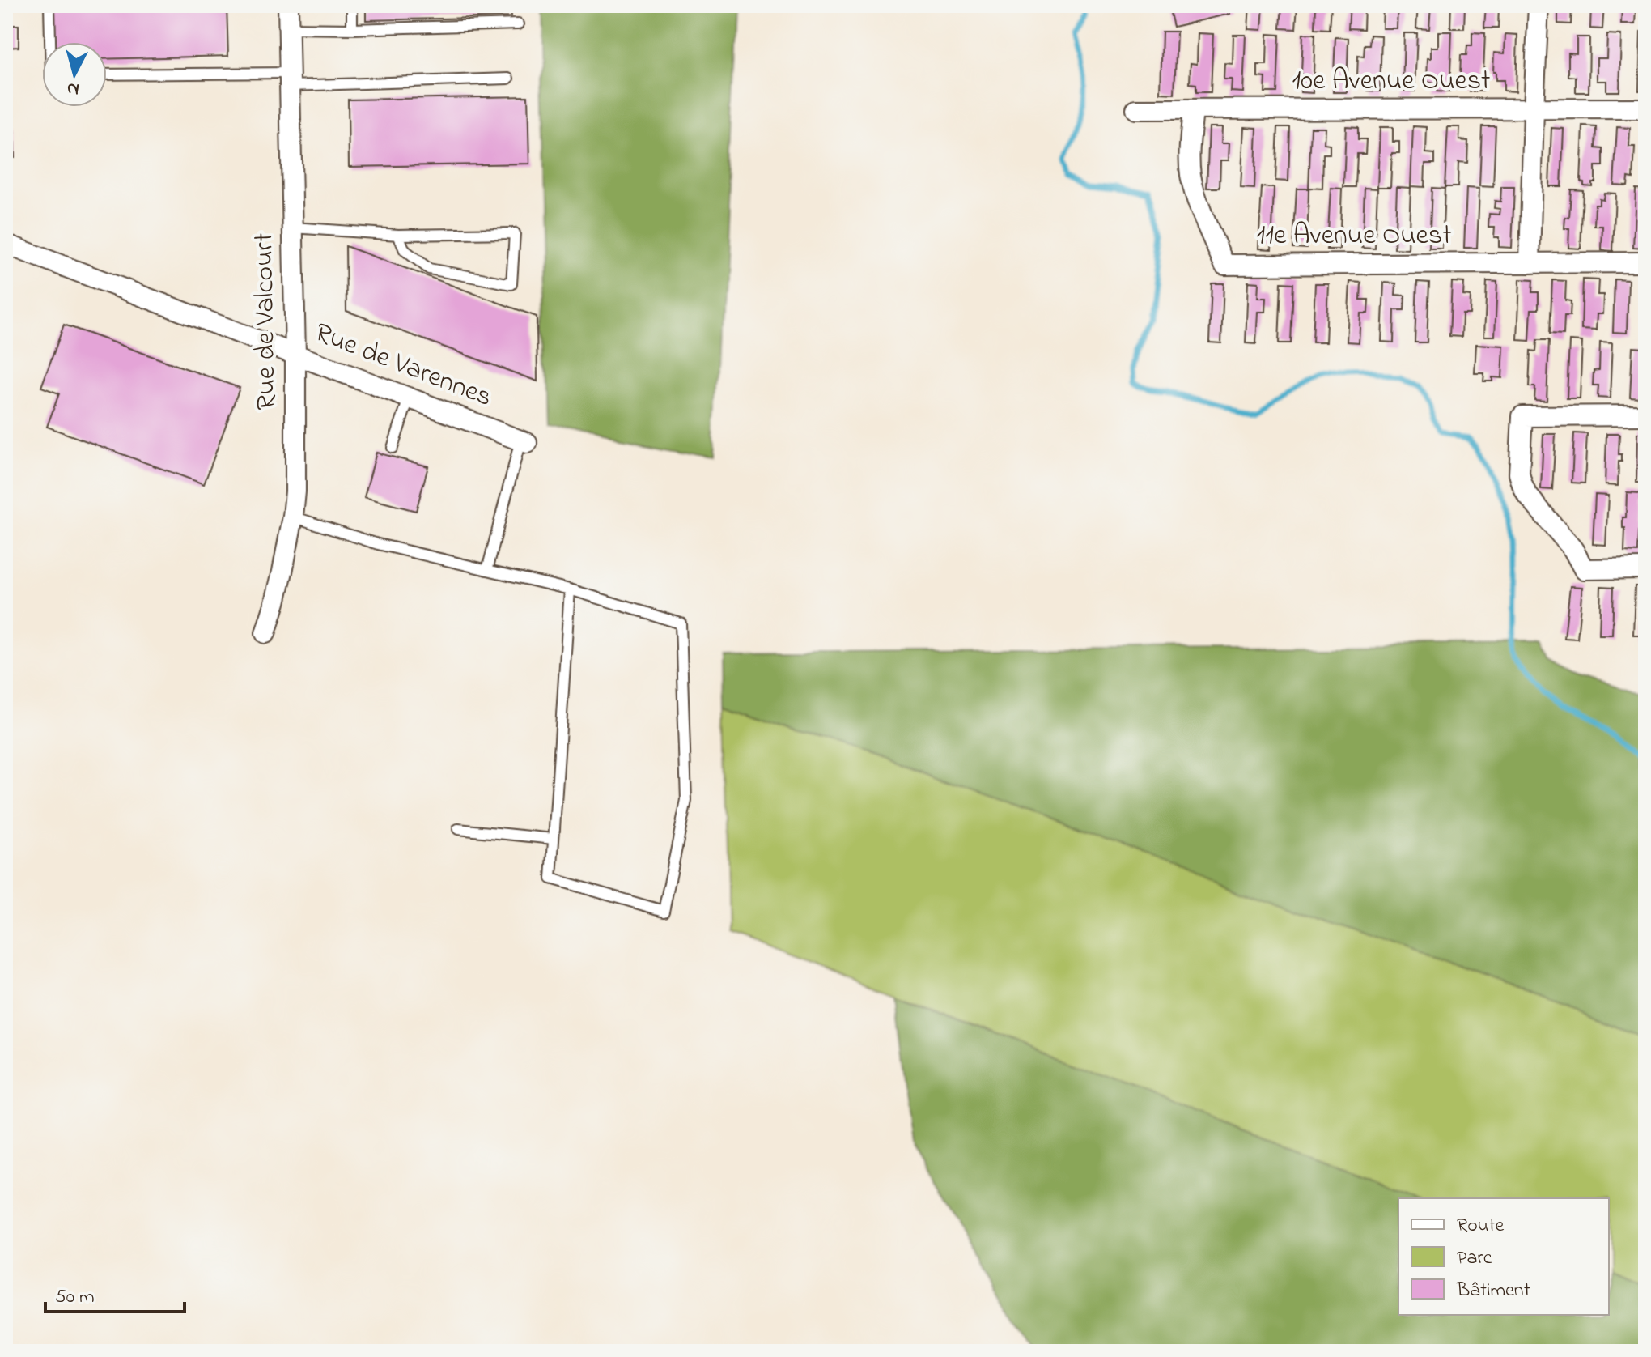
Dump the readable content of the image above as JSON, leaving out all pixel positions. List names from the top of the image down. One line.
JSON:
{"streets":{"street":["10e Avenue Ouest","11e Avenue Ouest","Rue de Valcourt","Rue de Varennes"]},"crossings":[["10e Avenue Ouest","11e Avenue Ouest"],["Rue de Valcourt","Rue de Varennes"]],"legend":["Route","Parc","Bâtiment"],"scale_bar":"50 m","north":"bottom"}
